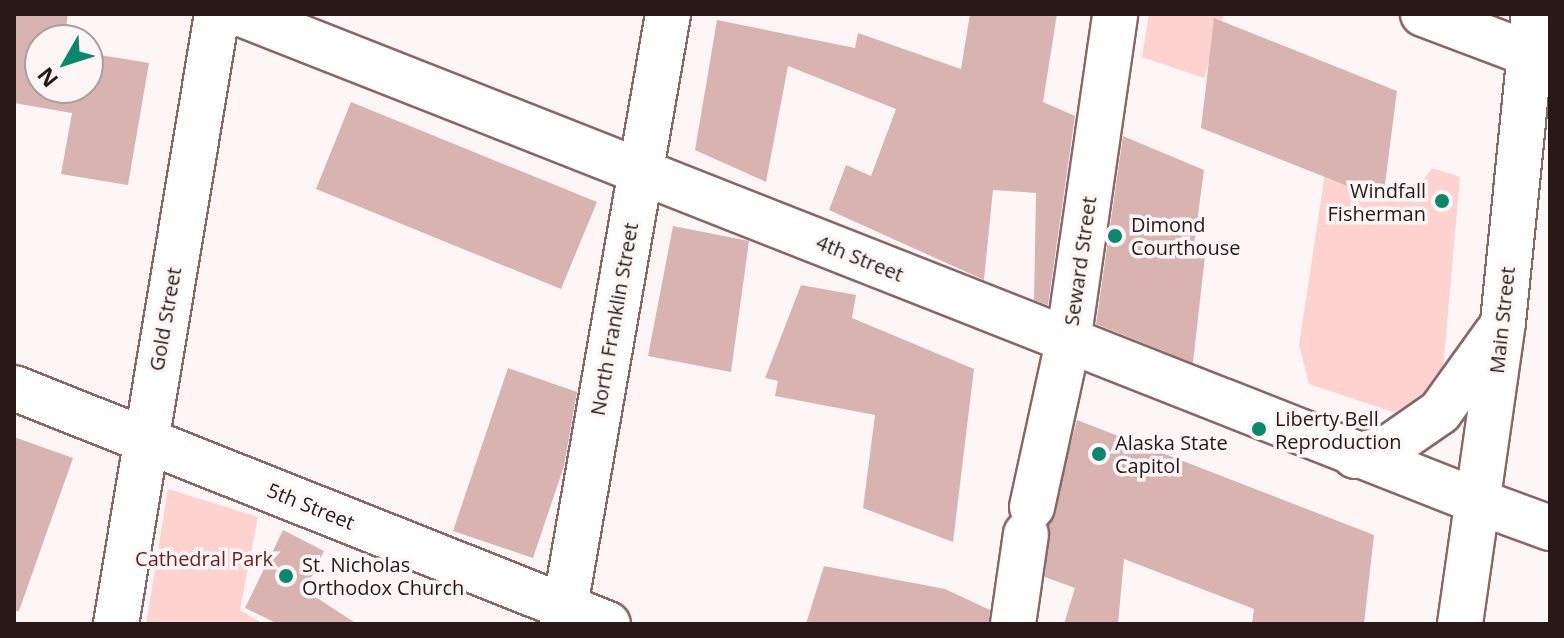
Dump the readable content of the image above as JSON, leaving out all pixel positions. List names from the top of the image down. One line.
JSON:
{"streets":{"street":["4th Street","Seward Street","Gold Street","North Franklin Street","Main Street","5th Street"]},"crossings":[["4th Street","Seward Street"],["4th Street","North Franklin Street"],["4th Street","Main Street"],["Gold Street","5th Street"],["North Franklin Street","5th Street"]],"parks":["Cathedral Park"],"places":["Windfall Fisherman","Dimond Courthouse","Liberty Bell Reproduction","Alaska State Capitol","St. Nicholas Orthodox Church"],"north":"bottom left"}
